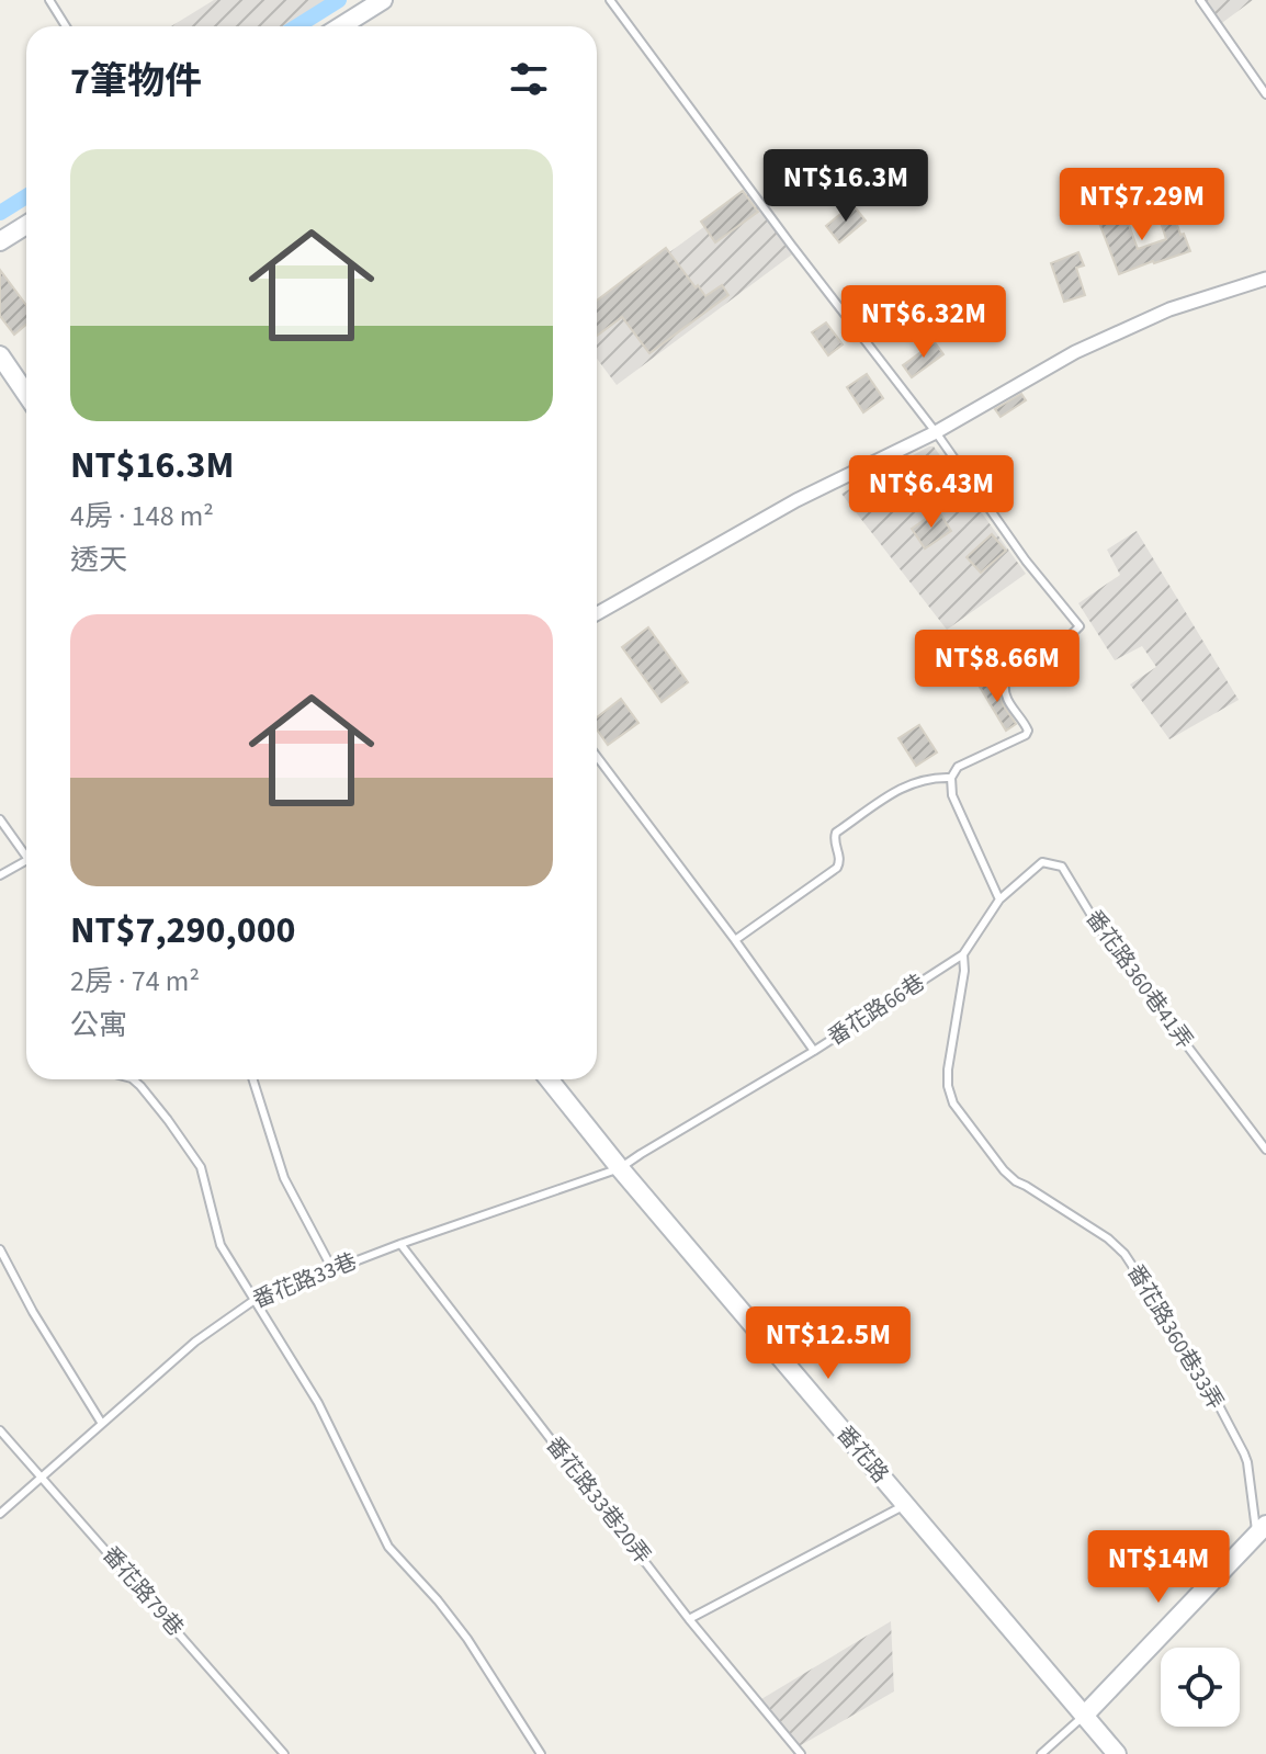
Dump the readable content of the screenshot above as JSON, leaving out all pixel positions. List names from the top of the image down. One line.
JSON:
{"streets":{"main road":["番花路"],"lane":["番花路360巷41弄","番花路66巷","番花路33巷","番花路360巷33弄","番花路33巷20弄","番花路79巷"]},"crossings":[["番花路360巷41弄","番花路66巷"],["番花路66巷","番花路33巷"],["番花路66巷","番花路360巷33弄"],["番花路66巷","番花路"],["番花路33巷","番花路"],["番花路33巷","番花路33巷20弄"],["番花路33巷","番花路79巷"]],"page":{"heading":"7筆物件","list":[{"name":"NT$16.3M","note":"4房 · 148 m² · 透天"},{"name":"NT$7,290,000","note":"2房 · 74 m² · 公寓"}],"price":["NT$16.3M","NT$7.29M","NT$6.32M","NT$6.43M","NT$8.66M","NT$12.5M","NT$14M"]}}
